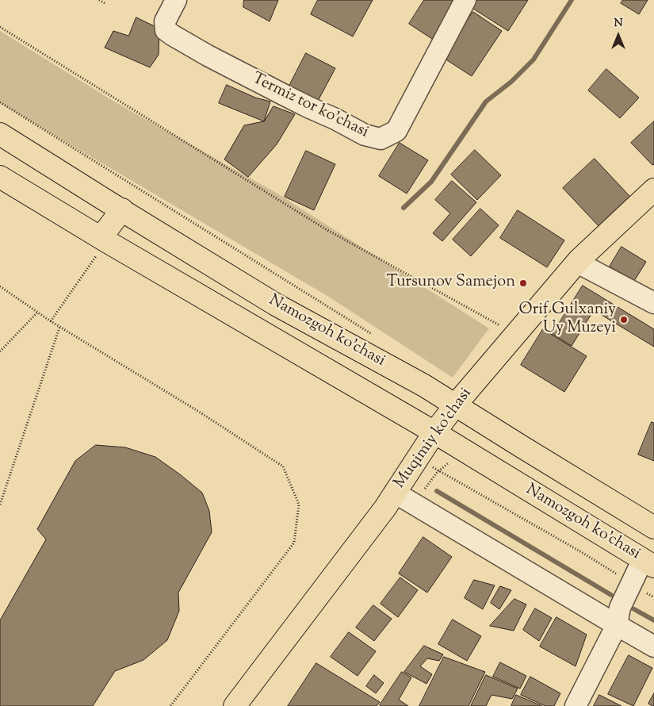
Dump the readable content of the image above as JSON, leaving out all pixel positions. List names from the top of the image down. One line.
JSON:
{"streets":{"main road":["Namozgoh ko'chasi","Muqimiy ko'chasi"],"street":["Termiz tor ko'chasi"]},"crossings":[["Namozgoh ko'chasi","Muqimiy ko'chasi"]],"places":["Tursunov Samejon","Orif Gulxaniy Uy Muzeyi"],"north":"top"}
